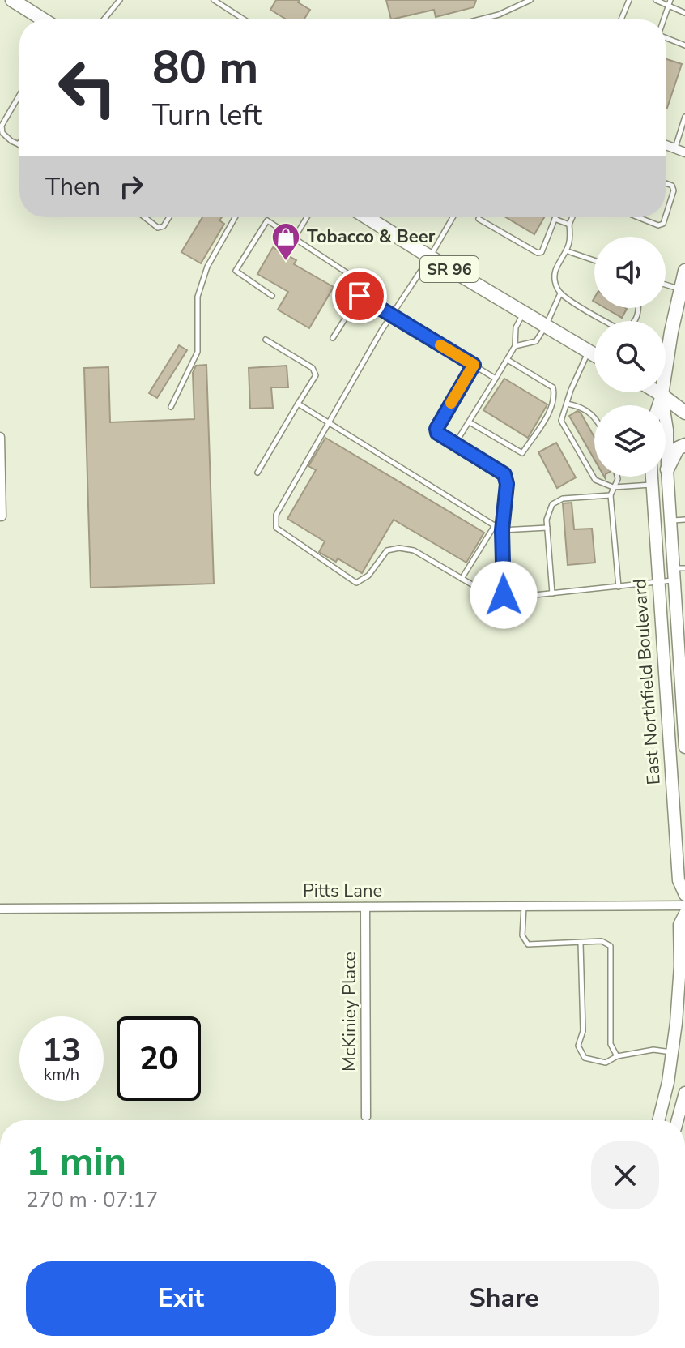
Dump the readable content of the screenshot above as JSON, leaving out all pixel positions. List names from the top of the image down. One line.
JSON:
{"streets":{"main road":["SR 96","East Northfield Boulevard"],"street":["Pitts Lane","McKiniey Place"]},"crossings":[["Pitts Lane","McKiniey Place"]],"places":{"shop":["Tobacco & Beer"]},"page":{"turn":["80 m","Turn left"],"then":"Then","speed":"13 km/h","limit":"20","heading":["1 min","270 m · 07:17"],"buttons":["Exit","Share"]}}
